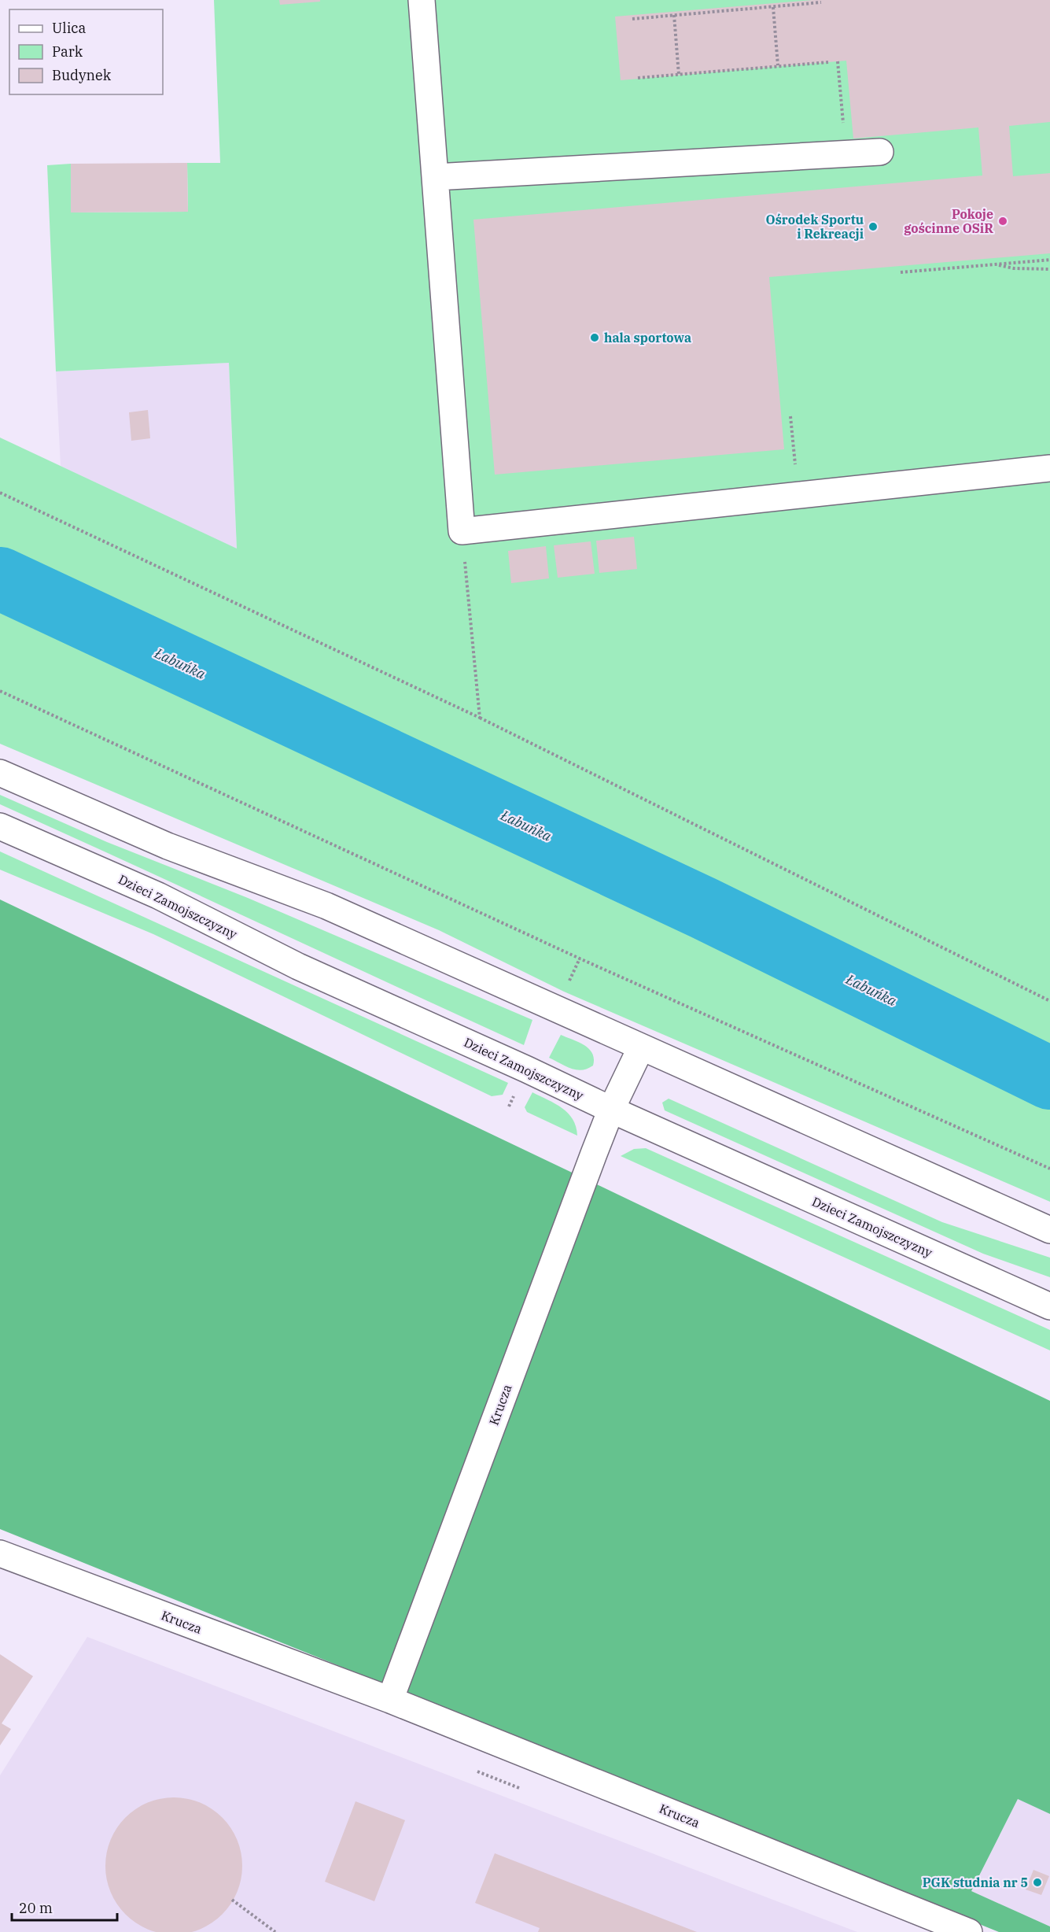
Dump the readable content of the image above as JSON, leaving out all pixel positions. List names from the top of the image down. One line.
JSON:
{"streets":{"main road":["Dzieci Zamojszczyzny","Krucza"]},"crossings":[["Dzieci Zamojszczyzny","Krucza"]],"water":["Łabuńka"],"places":["Pokoje gościnne OSiR","Ośrodek Sportu i Rekreacji","hala sportowa","PGK studnia nr 5"],"legend":["Ulica","Park","Budynek"],"scale_bar":"20 m"}
